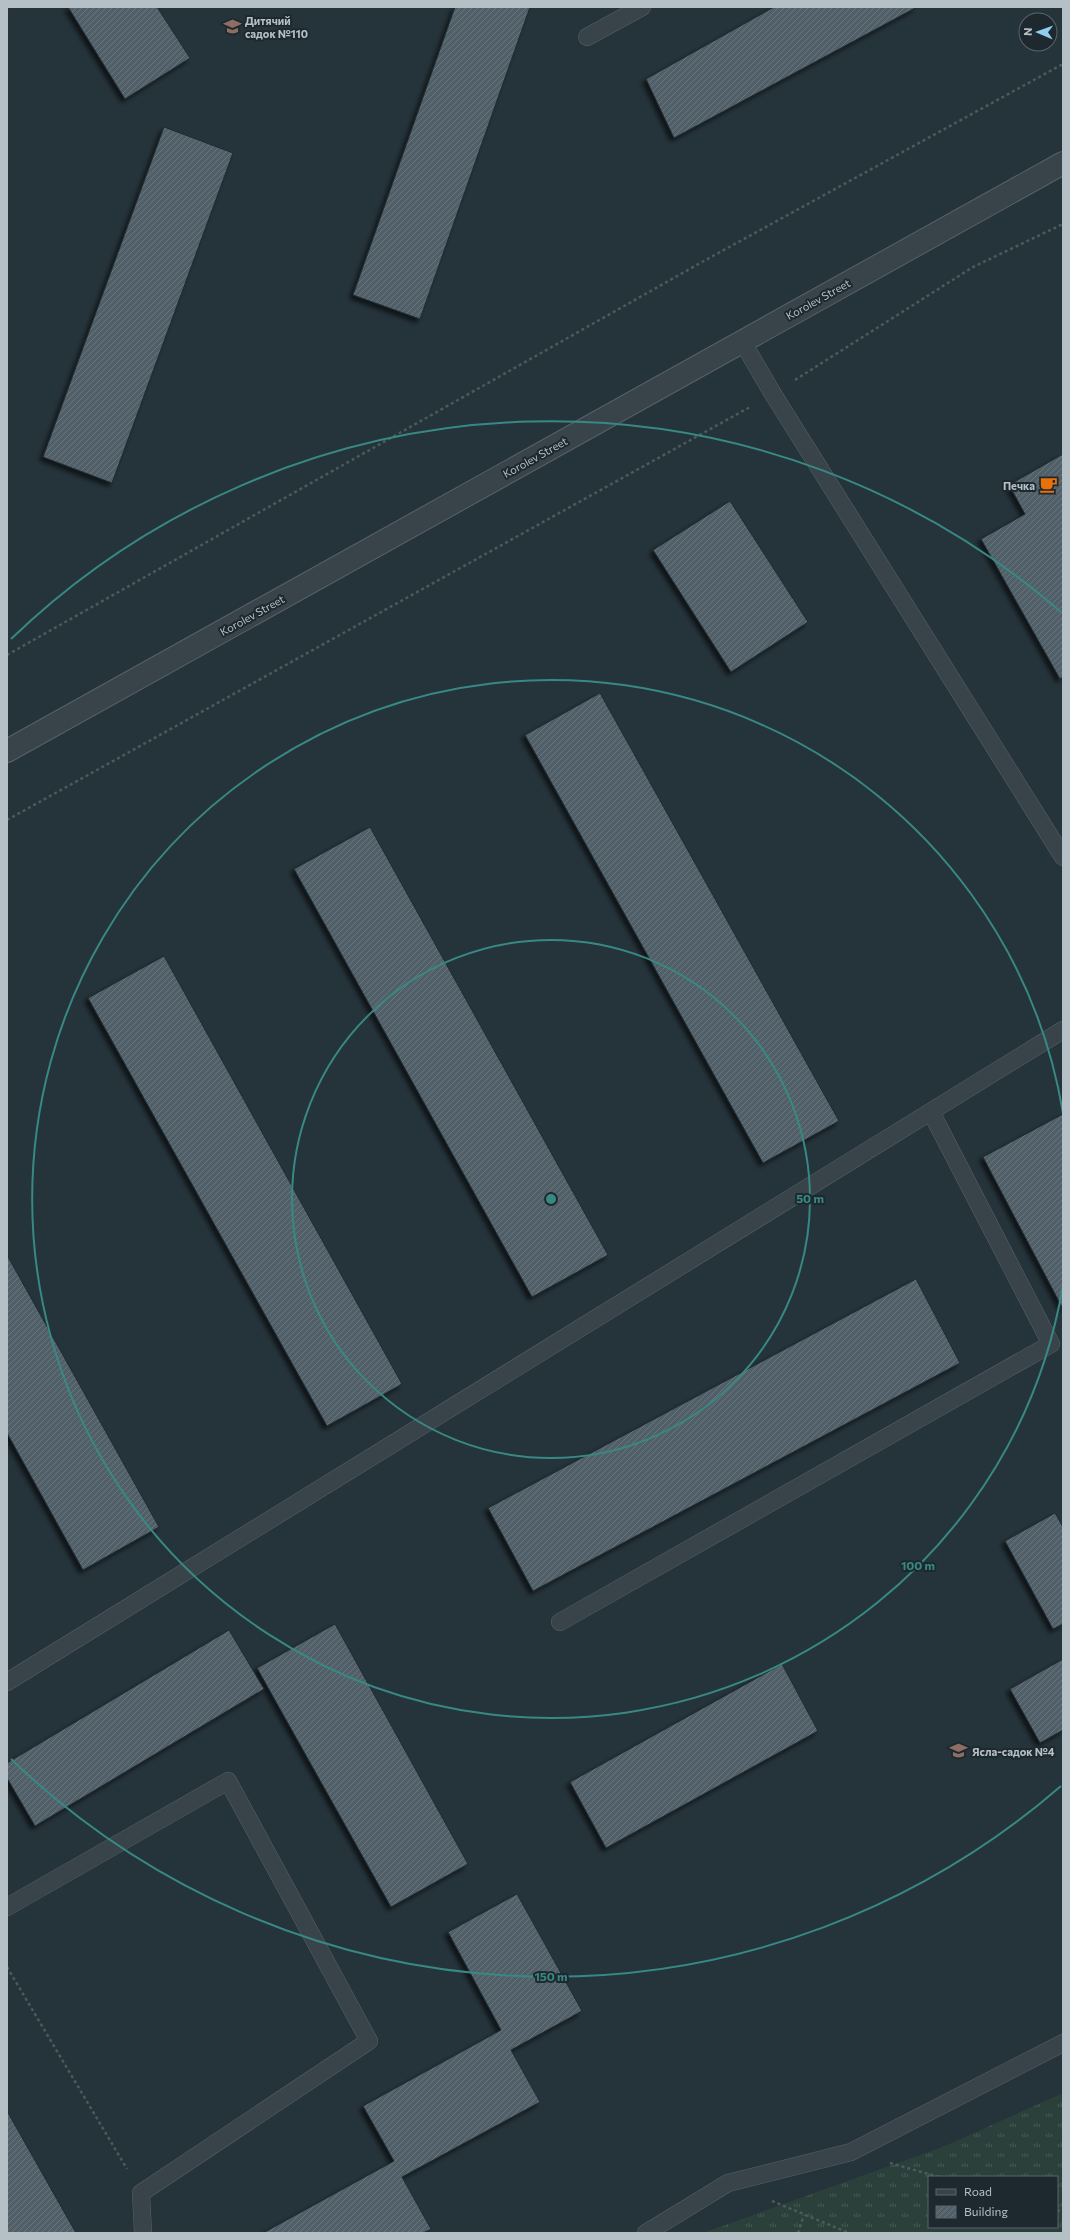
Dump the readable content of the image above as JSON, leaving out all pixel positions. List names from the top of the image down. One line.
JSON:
{"streets":{"street":["Korolev Street"]},"places":{"school or university":["Дитячий садок №110","Ясла-садок №4"],"cafe":["Печка"]},"legend":["Road","Building"],"north":"left","rings":["50 m","100 m","150 m"]}
